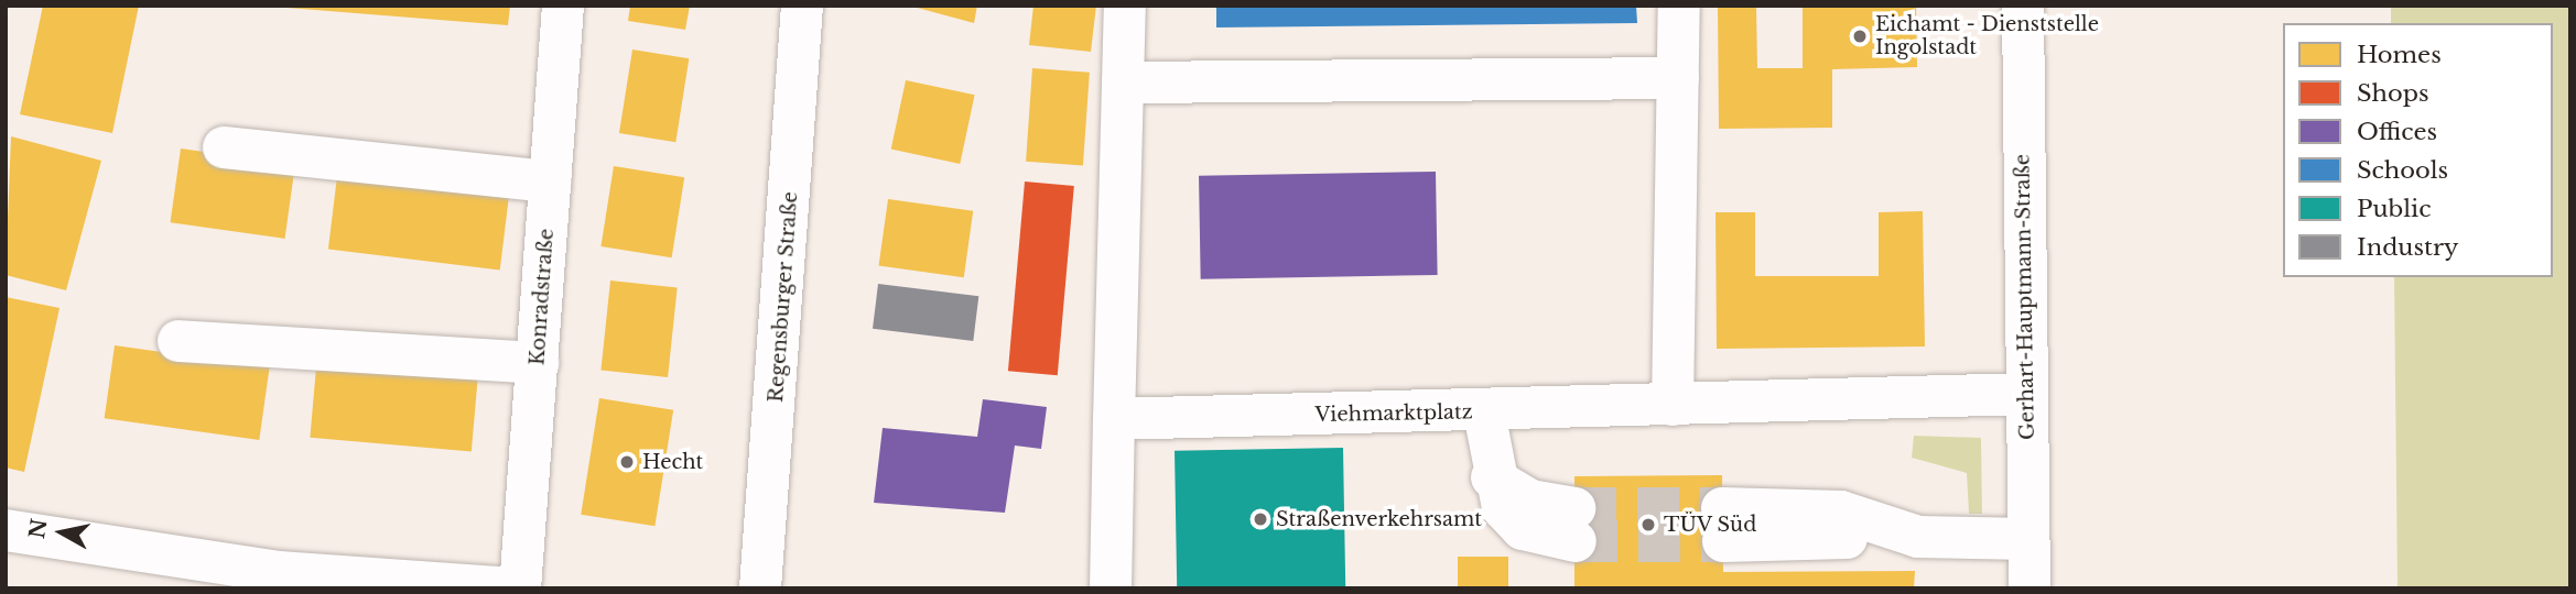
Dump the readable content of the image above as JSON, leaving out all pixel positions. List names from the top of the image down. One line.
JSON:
{"streets":{"street":["Konradstraße","Regensburger Straße","Gerhart-Hauptmann-Straße","Viehmarktplatz"]},"crossings":[["Gerhart-Hauptmann-Straße","Viehmarktplatz"]],"places":["Eichamt - Dienststelle Ingolstadt","Hecht","Straßenverkehrsamt","TÜV Süd"],"legend":["Homes","Shops","Offices","Schools","Public","Industry"],"north":"left"}
